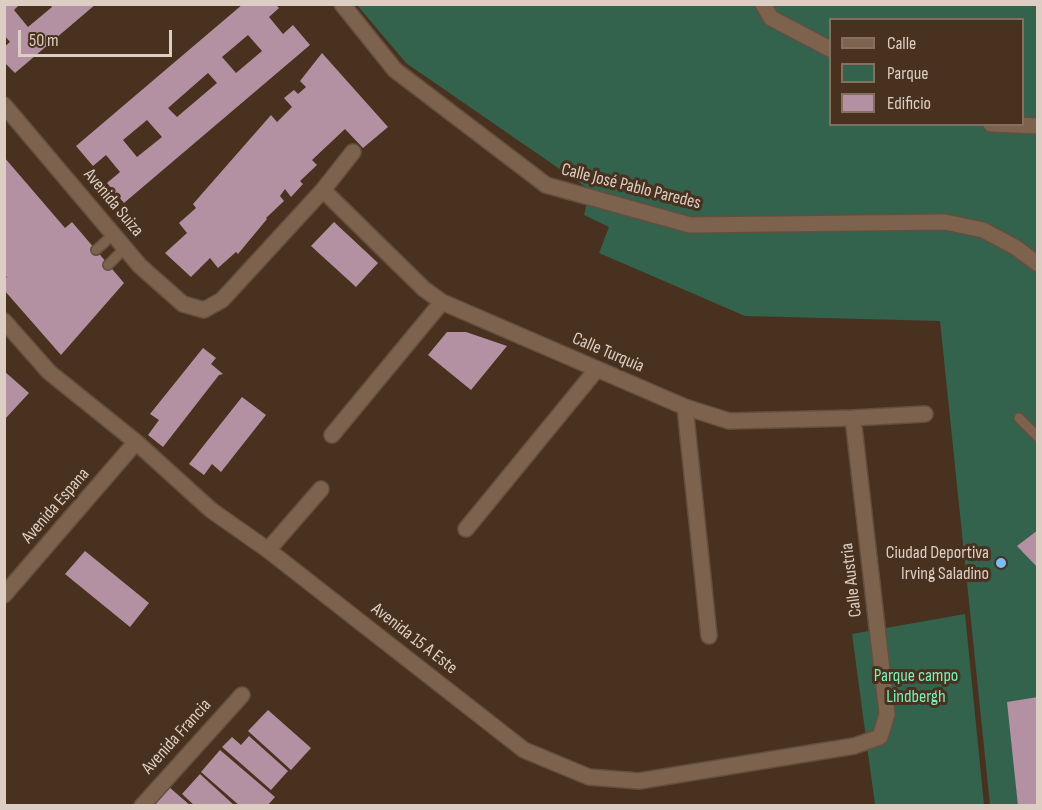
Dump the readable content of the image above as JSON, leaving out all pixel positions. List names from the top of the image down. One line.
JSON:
{"streets":{"street":["Calle José Pablo Paredes","Avenida Suiza","Calle Turquia","Avenida Espana","Calle Austria","Avenida 15 A Este","Avenida Francia"]},"crossings":[["Avenida Suiza","Calle Turquia"],["Calle Turquia","Calle Austria"],["Avenida Espana","Avenida 15 A Este"],["Calle Austria","Avenida 15 A Este"]],"parks":["Parque campo Lindbergh"],"places":["Ciudad Deportiva Irving Saladino"],"legend":["Calle","Parque","Edificio"],"scale_bar":"50 m"}
